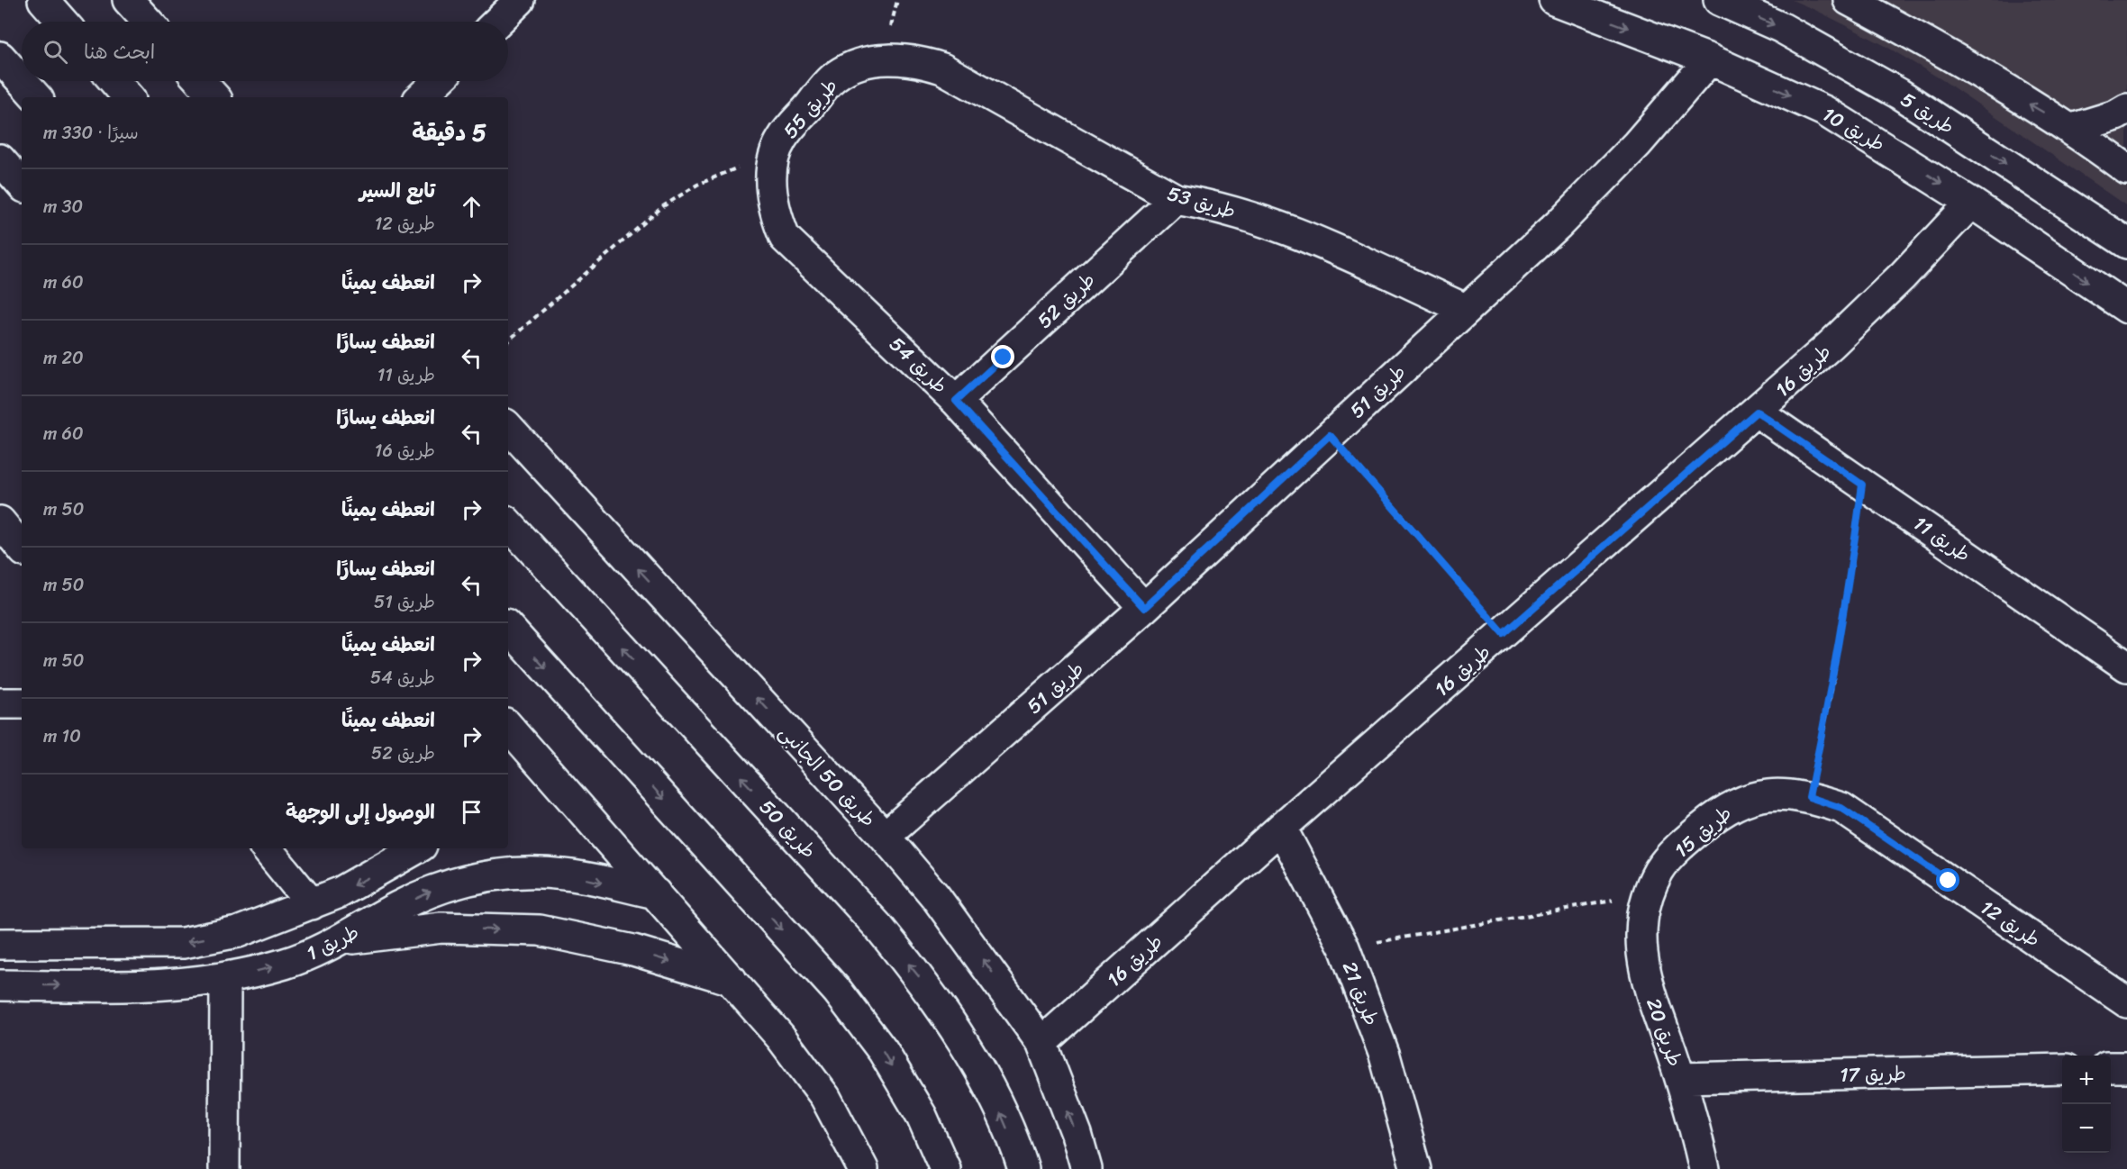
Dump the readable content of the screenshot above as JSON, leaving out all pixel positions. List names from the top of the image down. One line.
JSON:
{"streets":{"street":["طريق 55","طريق 5","طريق 10","طريق 53","طريق 52","طريق 54","طريق 16","طريق 51","طريق 11","طريق 50 الجانبى","طريق 50","طريق 15","طريق 12","طريق 1","طريق 21","طريق 20","طريق 17"]},"crossings":[["طريق 55","طريق 53"],["طريق 55","طريق 54"],["طريق 10","طريق 16"],["طريق 10","طريق 51"],["طريق 53","طريق 52"],["طريق 53","طريق 51"],["طريق 52","طريق 54"],["طريق 54","طريق 51"],["طريق 16","طريق 11"],["طريق 16","طريق 50 الجانبى"],["طريق 16","طريق 21"],["طريق 51","طريق 50 الجانبى"],["طريق 15","طريق 12"],["طريق 15","طريق 20"],["طريق 20","طريق 17"]],"page":{"search":"ابحث هنا","heading":["5 دقيقة","سيرًا · 330 m"],"list":[["تابع السير","طريق 12","30 m"],["انعطف يمينًا","60 m"],["انعطف يسارًا","طريق 11","20 m"],["انعطف يسارًا","طريق 16","60 m"],["انعطف يمينًا","50 m"],["انعطف يسارًا","طريق 51","50 m"],["انعطف يمينًا","طريق 54","50 m"],["انعطف يمينًا","طريق 52","10 m"],"الوصول إلى الوجهة"],"map_buttons":["+","−"]}}
